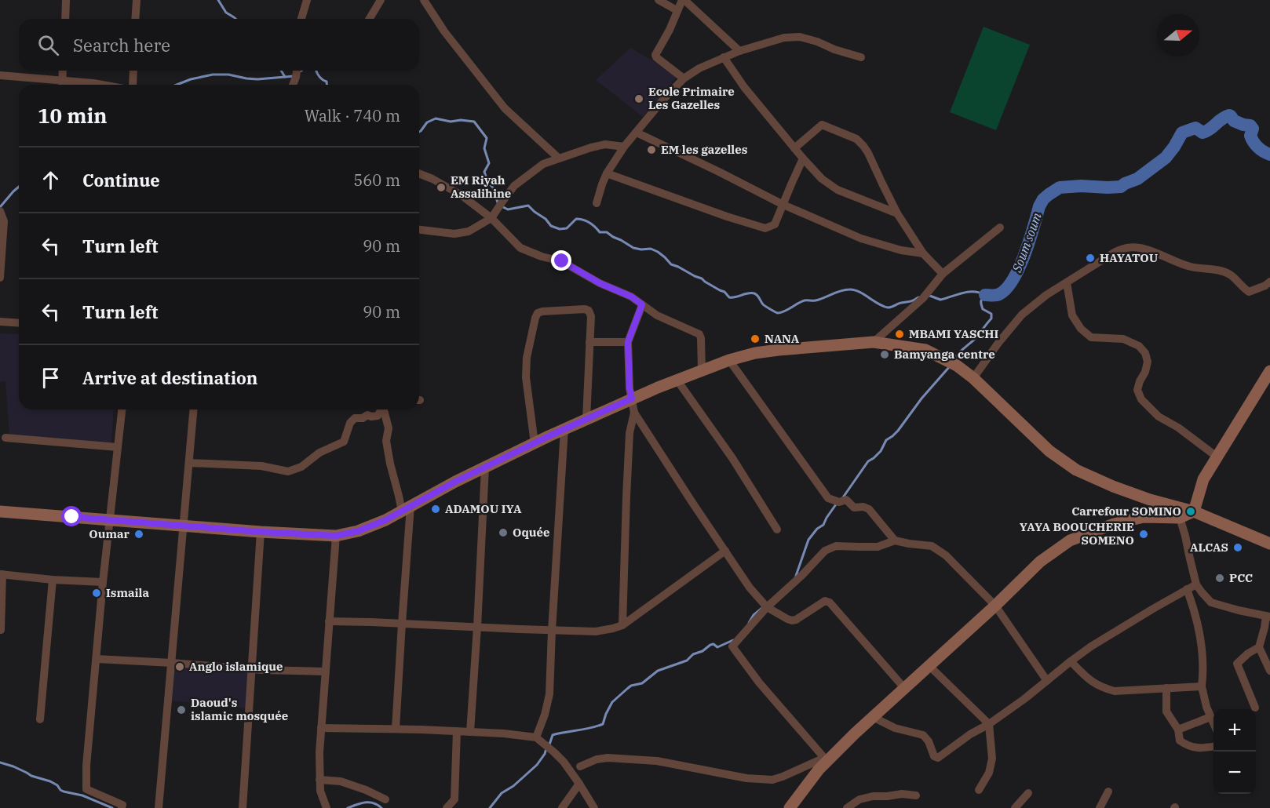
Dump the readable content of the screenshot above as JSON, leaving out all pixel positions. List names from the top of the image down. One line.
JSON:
{"water":["Soum soum"],"places":["Ecole Primaire Les Gazelles","EM les gazelles","EM Riyah Assalihine","HAYATOU","MBAMI YASCHI","NANA","Bamyanga centre","ADAMOU IYA","Carrefour SOMINO","Oquée","Oumar","YAYA BOOUCHERIE SOMENO","ALCAS","PCC","Ismaila","Anglo islamique","Daoud's islamic mosquée"],"north":"right","page":{"search":"Search here","heading":["10 min","Walk · 740 m"],"list":[["Continue","560 m"],["Turn left","90 m"],["Turn left","90 m"],"Arrive at destination"],"map_buttons":["+","−"]}}
